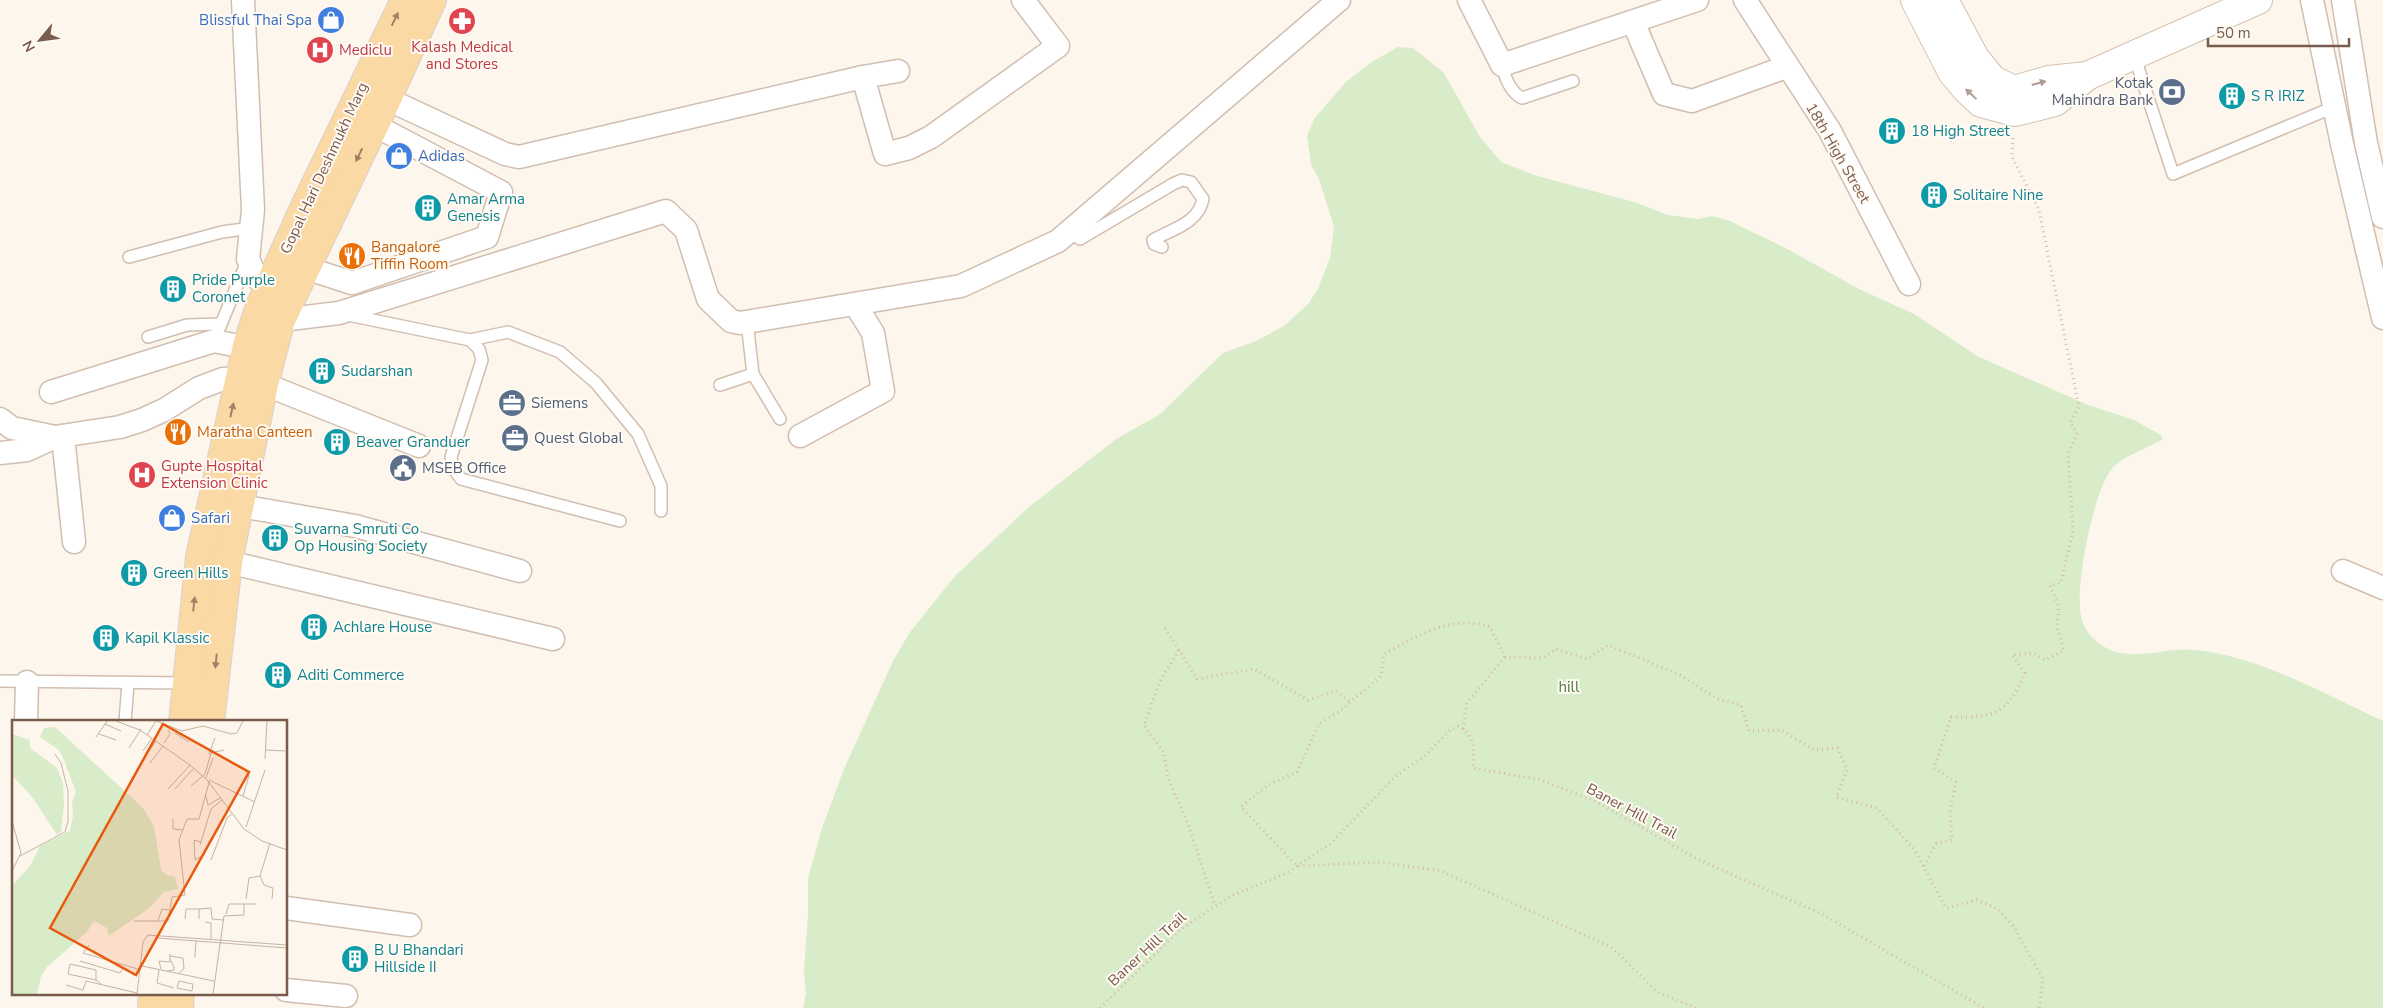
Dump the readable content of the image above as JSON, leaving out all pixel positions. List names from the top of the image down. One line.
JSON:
{"streets":{"main road":["Gopal Hari Deshmukh Marg"],"street":["18th High Street"],"path":["Baner Hill Trail"]},"parks":["hill"],"places":{"shop":["Blissful Thai Spa","Adidas","Safari"],"pharmacy":["Kalash Medical and Stores"],"hospital":["Mediclu","Gupte Hospital Extension Clinic"],"bank":["Kotak Mahindra Bank"],"building":["S R IRIZ","18 High Street","Solitaire Nine","Amar Arma Genesis","Pride Purple Coronet","Sudarshan","Beaver Granduer","Suvarna Smruti Co Op Housing Society","Green Hills","Achlare House","Kapil Klassic","Aditi Commerce","B U Bhandari Hillside II"],"restaurant":["Bangalore Tiffin Room","Maratha Canteen"],"office":["Siemens","Quest Global"],"public building":["MSEB Office"]},"scale_bar":"50 m","north":"bottom left"}
